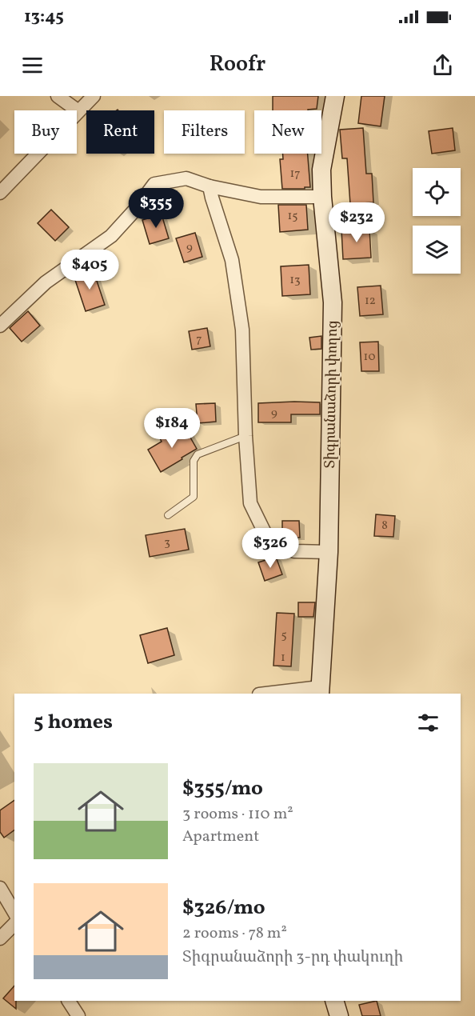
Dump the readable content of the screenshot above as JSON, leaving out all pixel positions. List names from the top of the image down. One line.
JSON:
{"streets":{"main road":["Տիգրանաձորի փողոց"]},"house_numbers":["17","15","9","13","12","7","10","9","8","3","5","1"],"page":{"status":"13:45","header":"Roofr","chip":["Buy","Rent","Filters","New"],"price":["$355","$232","$405","$184","$326"],"heading":"5 homes","list":[{"name":"$355/mo","note":"3 rooms · 110 m² · Apartment"},{"name":"$326/mo","note":"2 rooms · 78 m² · Տիգրանաձորի 3-րդ փակուղի"}]}}
